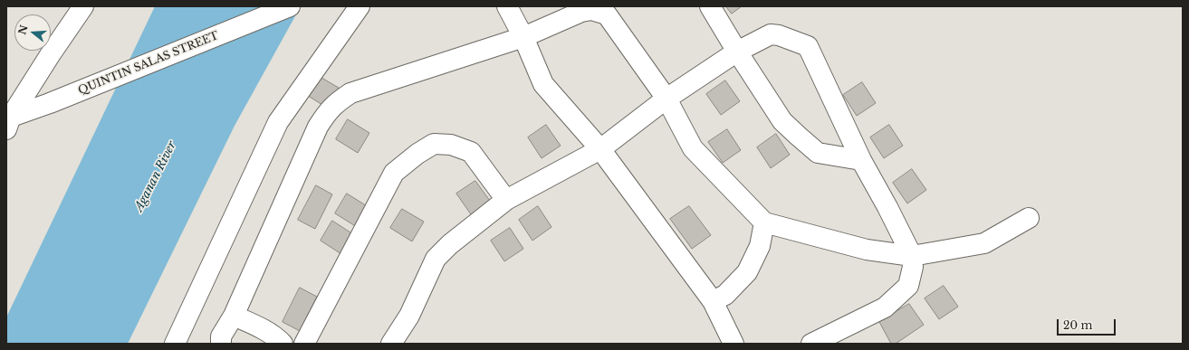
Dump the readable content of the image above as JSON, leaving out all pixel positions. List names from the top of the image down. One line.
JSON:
{"streets":{"street":["QUINTIN SALAS STREET"]},"water":["Aganan River"],"scale_bar":"20 m","north":"left"}
